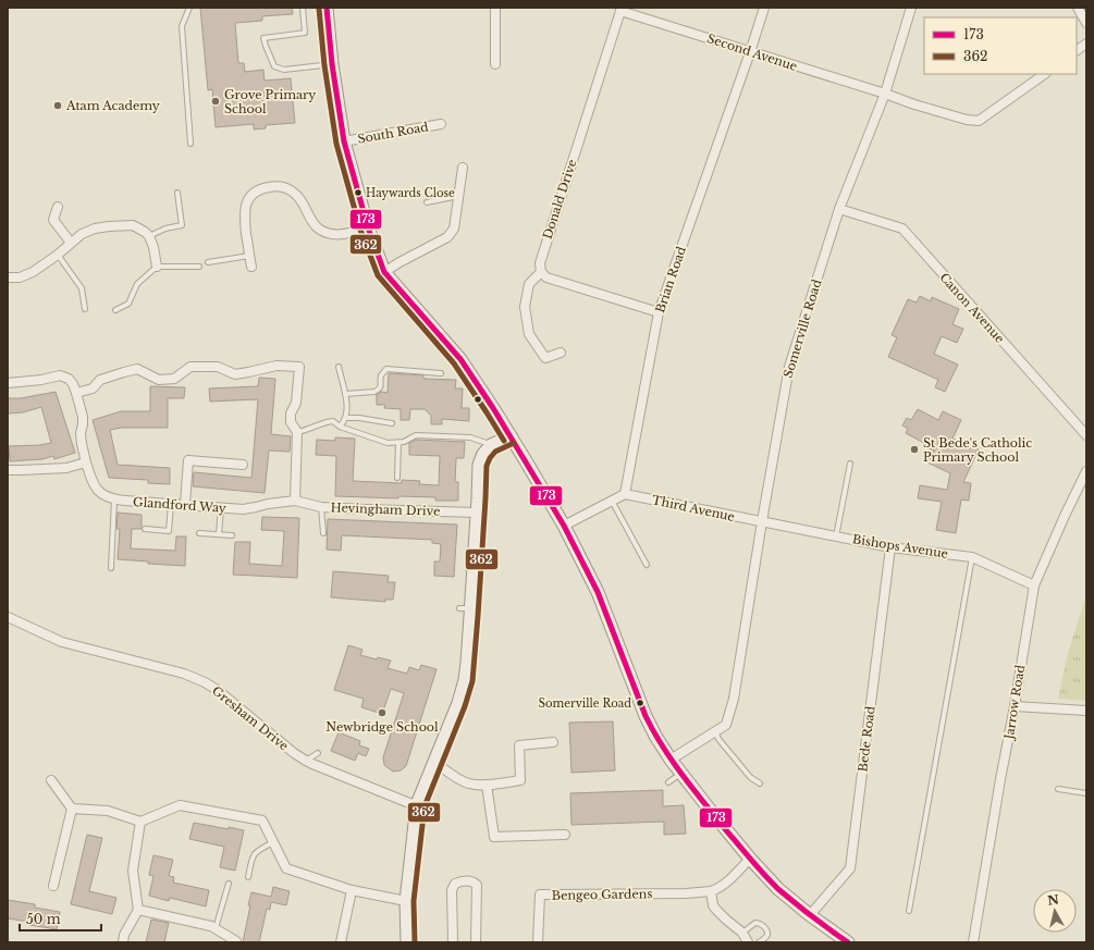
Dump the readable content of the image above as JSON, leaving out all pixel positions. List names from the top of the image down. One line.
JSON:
{"streets":{"street":["Second Avenue","South Road","Donald Drive","Brian Road","Canon Avenue","Somerville Road","Glandford Way","Third Avenue","Hevingham Drive","Bishops Avenue","Jarrow Road","Gresham Drive","Bede Road","Bengeo Gardens"]},"crossings":[["Second Avenue","Donald Drive"],["Second Avenue","Brian Road"],["Second Avenue","Somerville Road"],["Brian Road","Third Avenue"],["Canon Avenue","Somerville Road"],["Somerville Road","Third Avenue"],["Somerville Road","Bishops Avenue"],["Glandford Way","Hevingham Drive"],["Third Avenue","Bishops Avenue"],["Bishops Avenue","Jarrow Road"],["Bishops Avenue","Bede Road"]],"places":["Grove Primary School","Atam Academy","Haywards Close","St Bede's Catholic Primary School","Somerville Road","Newbridge School"],"lines":["transit line 173","transit line 362"],"legend":["173","362"],"scale_bar":"50 m","north":"top"}
